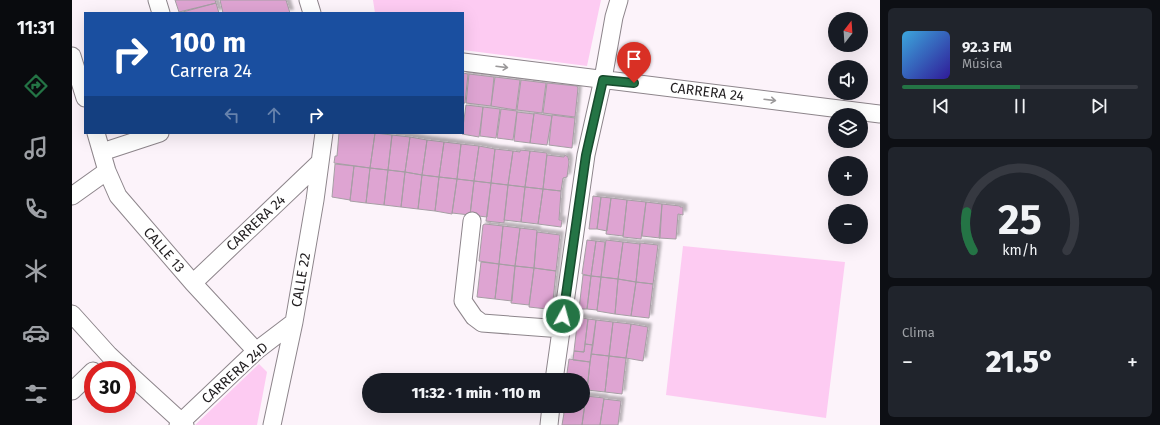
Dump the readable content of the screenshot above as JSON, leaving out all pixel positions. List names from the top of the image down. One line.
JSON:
{"streets":{"street":["CARRERA 24","CALLE 13","CALLE 22","CARRERA 24D"]},"crossings":[["CARRERA 24","CALLE 13"],["CARRERA 24","CALLE 22"],["CALLE 13","CARRERA 24D"],["CALLE 22","CARRERA 24D"]],"one_way":["CARRERA 24"],"north":"top","page":{"tabs":"11:31","map_buttons":["+","−"],"turn":["100 m","Carrera 24"],"song":["92.3 FM","Música"],"tile":"Clima","heat":["−","21.5°","+"],"limit":"30","trip":"11:32 · 1 min · 110 m","gauge":["25","km/h"]}}
